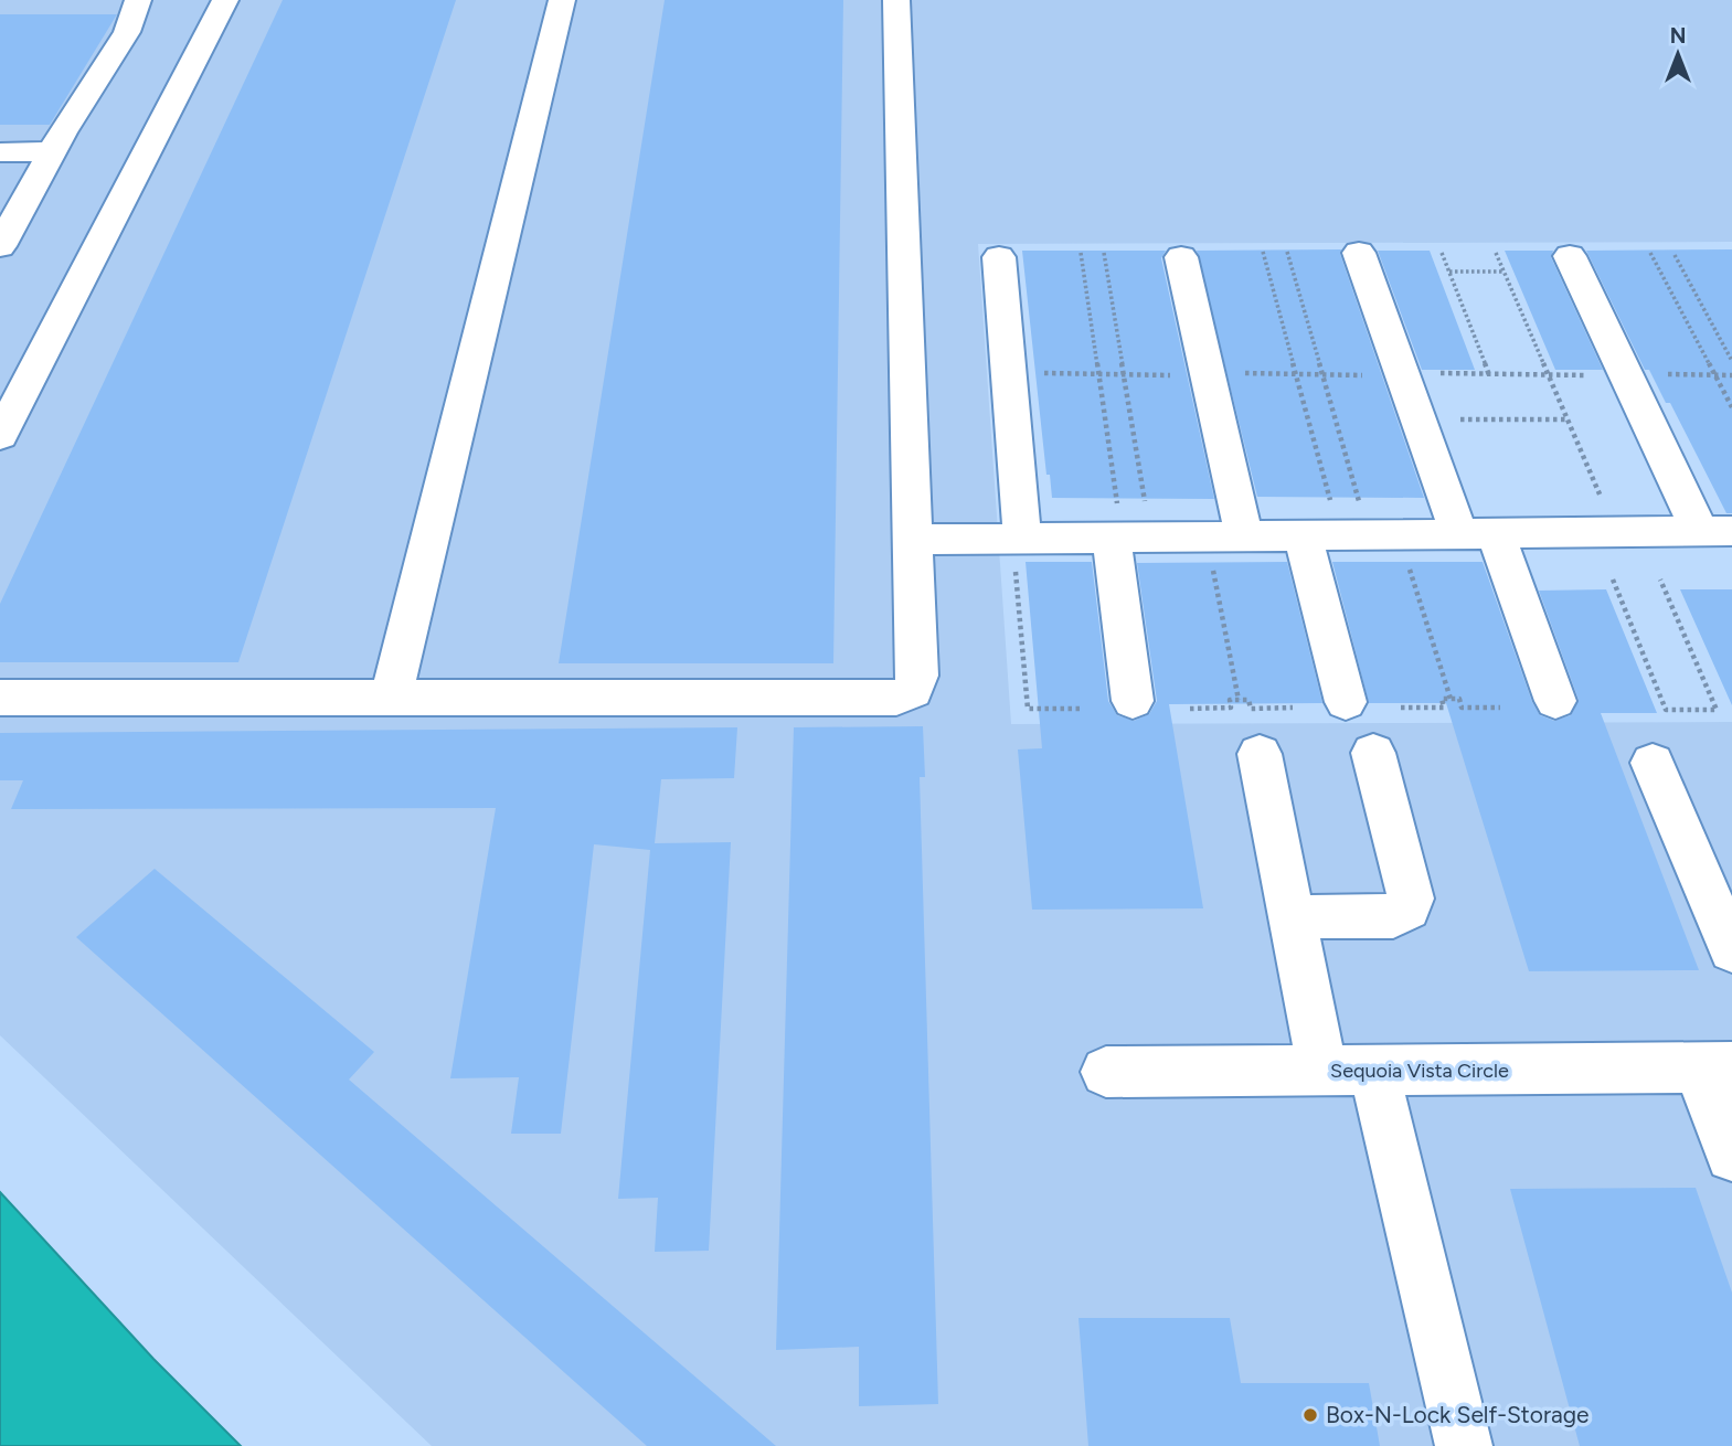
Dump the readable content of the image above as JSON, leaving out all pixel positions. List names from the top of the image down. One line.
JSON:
{"streets":{"street":["Sequoia Vista Circle"]},"places":["Box-N-Lock Self-Storage"],"north":"top"}
